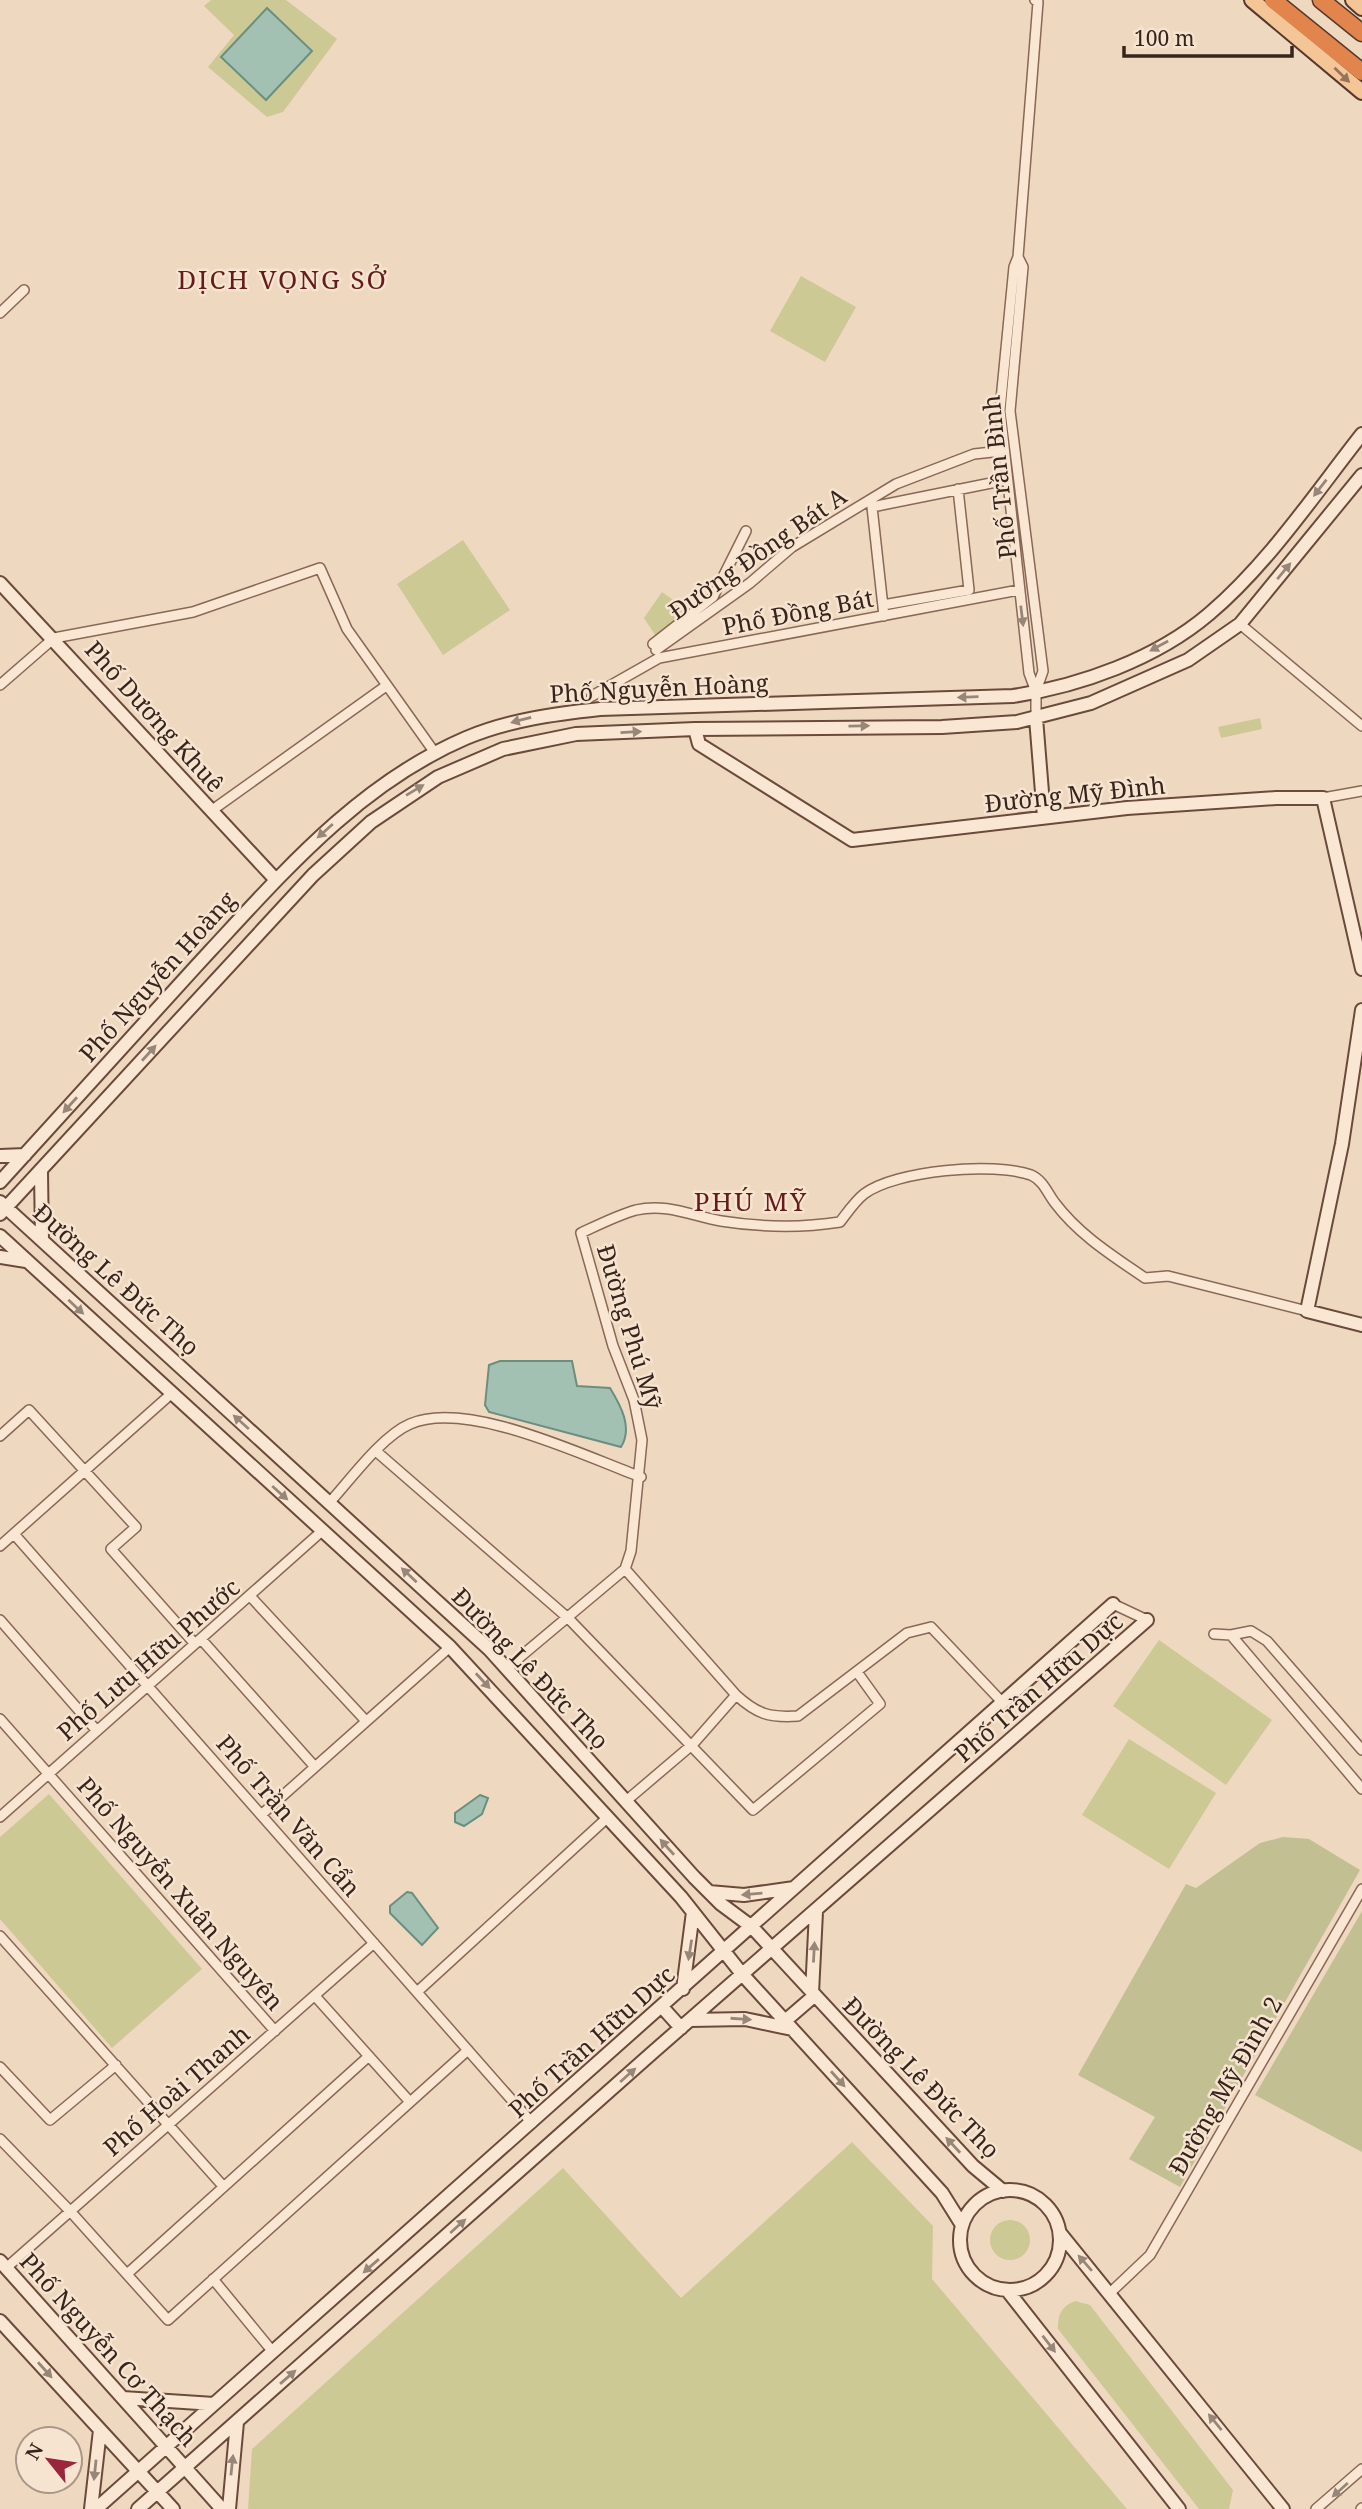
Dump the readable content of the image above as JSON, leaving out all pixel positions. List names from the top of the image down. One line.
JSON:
{"streets":{"main road":["Phố Trần Bình","Phố Nguyễn Hoàng","Phố Dương Khuê","Đường Mỹ Đình","Đường Lê Đức Thọ","Phố Trần Hữu Dực","Phố Nguyễn Cơ Thạch"],"street":["Đường Đồng Bát A","Phố Đồng Bát","Đường Phú Mỹ","Phố Lưu Hữu Phước","Phố Trần Văn Cẩn","Phố Nguyễn Xuân Nguyên","Đường Mỹ Đình 2","Phố Hoài Thanh"]},"crossings":[["Phố Trần Bình","Đường Đồng Bát A"],["Phố Trần Bình","Phố Đồng Bát"],["Phố Trần Bình","Phố Nguyễn Hoàng"],["Phố Trần Bình","Đường Mỹ Đình"],["Phố Nguyễn Hoàng","Phố Dương Khuê"],["Phố Nguyễn Hoàng","Đường Mỹ Đình"],["Phố Nguyễn Hoàng","Đường Lê Đức Thọ"],["Đường Lê Đức Thọ","Phố Lưu Hữu Phước"],["Đường Lê Đức Thọ","Phố Trần Hữu Dực"],["Phố Lưu Hữu Phước","Phố Trần Văn Cẩn"],["Phố Lưu Hữu Phước","Phố Nguyễn Xuân Nguyên"],["Phố Trần Hữu Dực","Phố Trần Văn Cẩn"],["Phố Trần Hữu Dực","Phố Nguyễn Cơ Thạch"],["Phố Trần Văn Cẩn","Phố Hoài Thanh"],["Phố Nguyễn Xuân Nguyên","Phố Hoài Thanh"],["Phố Hoài Thanh","Phố Nguyễn Cơ Thạch"]],"districts":["DỊCH VỌNG SỞ","PHÚ MỸ"],"scale_bar":"100 m","north":"top left"}
